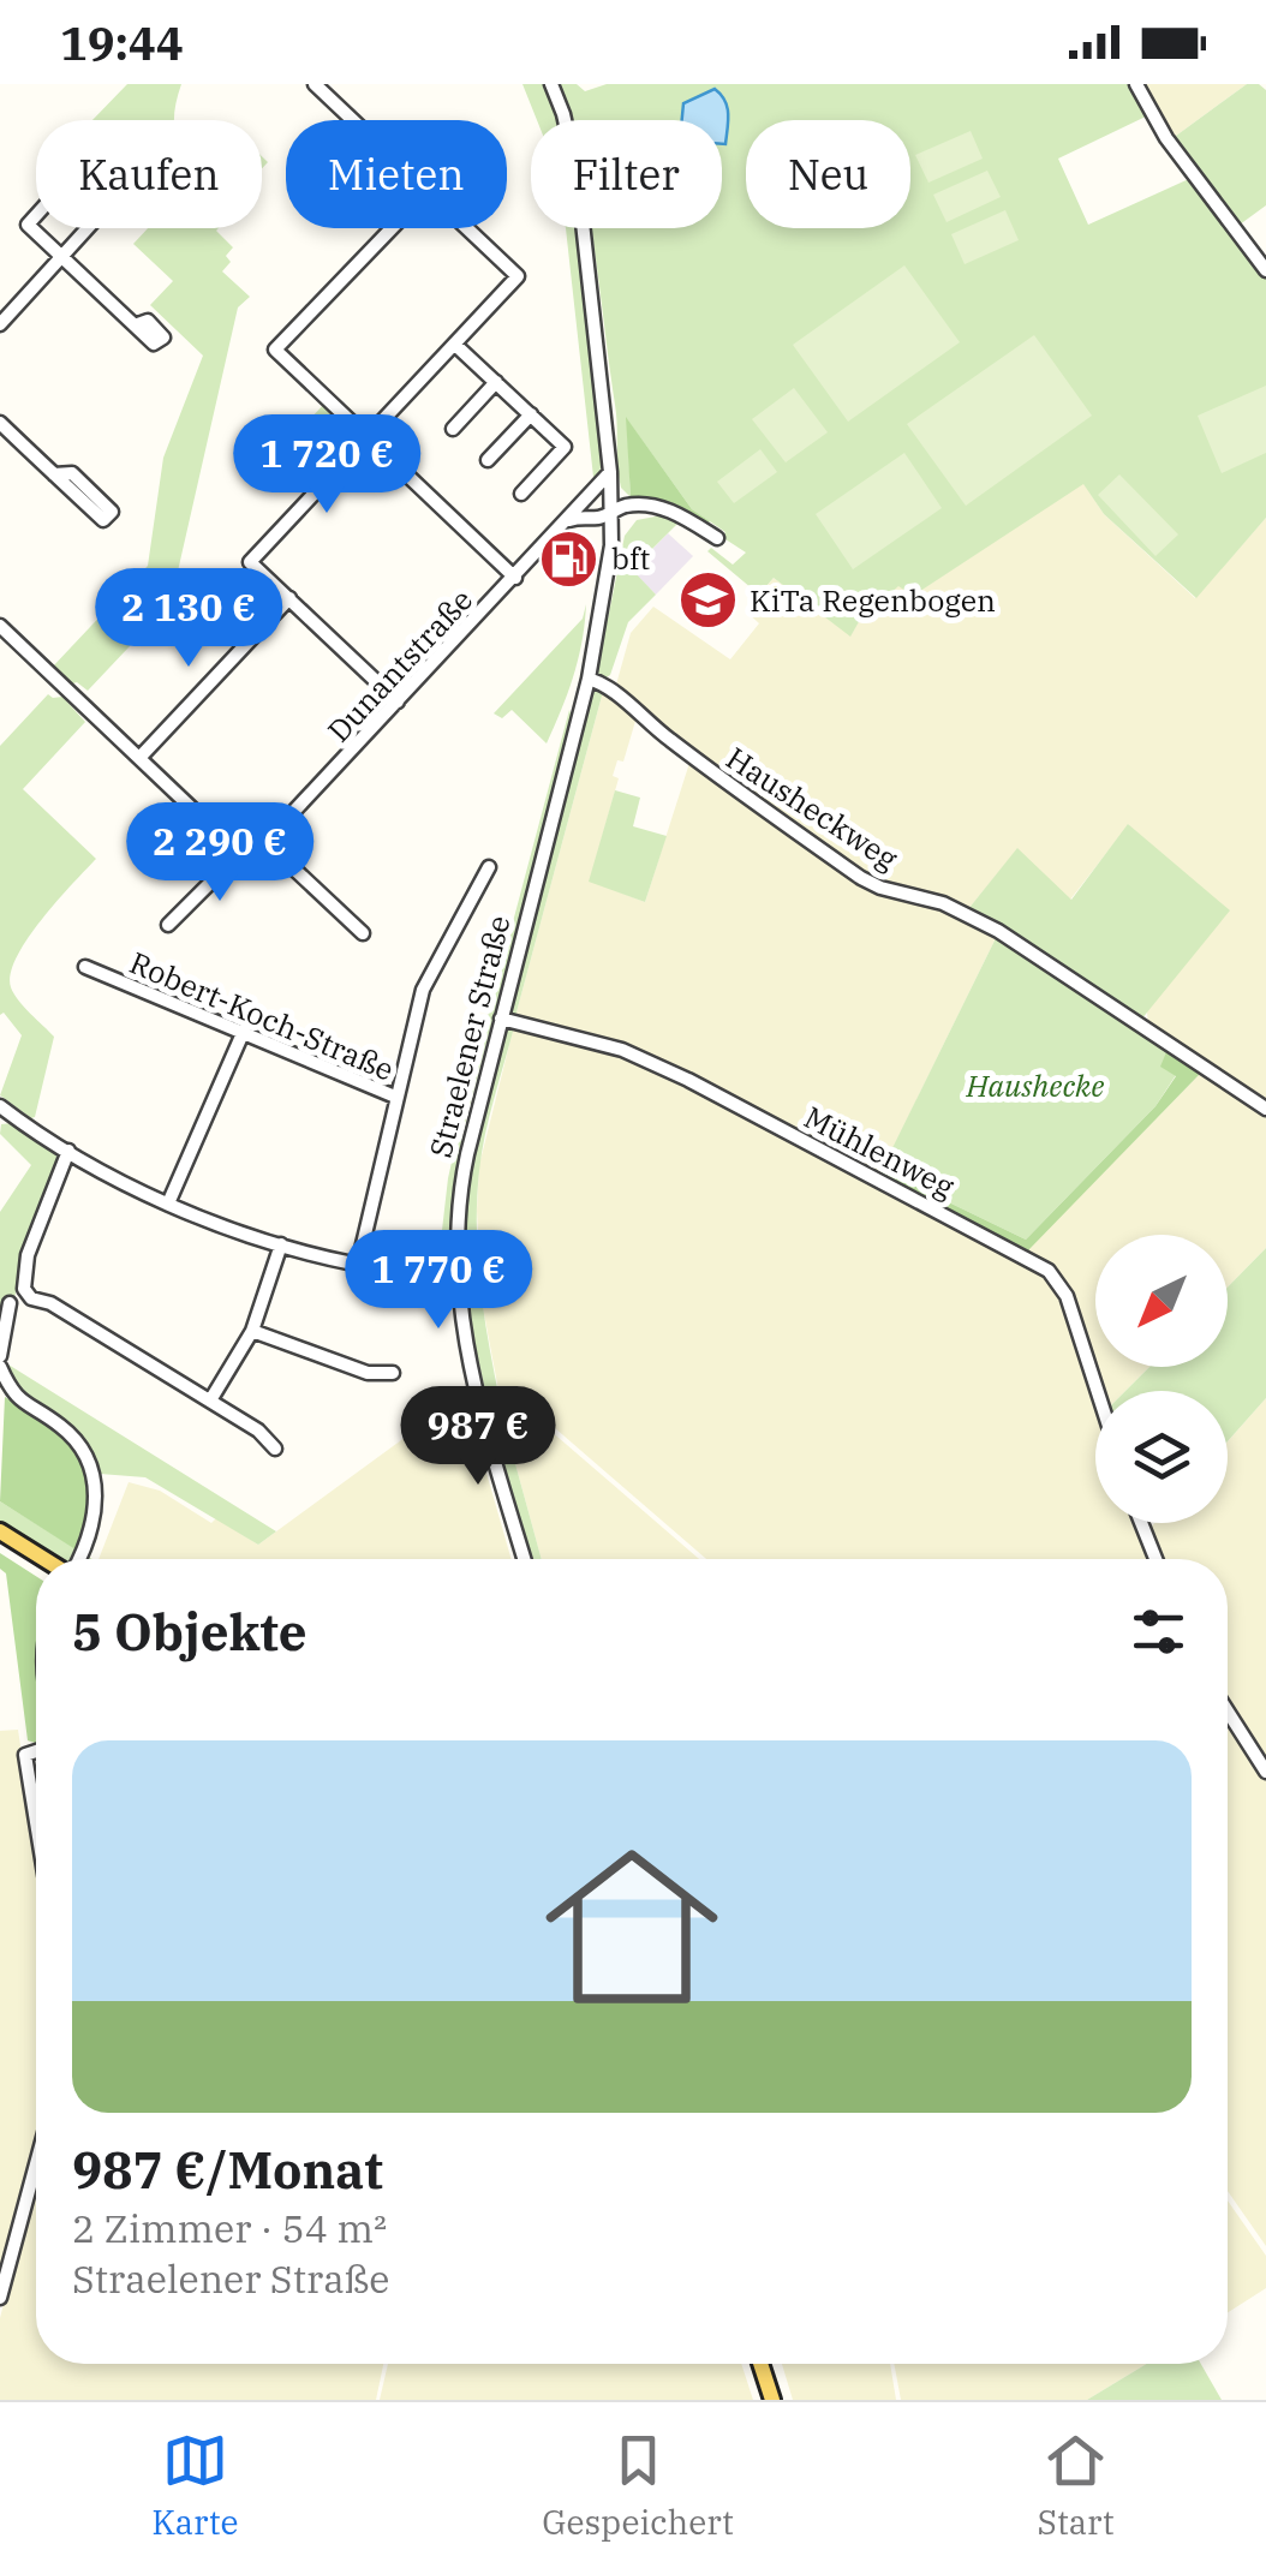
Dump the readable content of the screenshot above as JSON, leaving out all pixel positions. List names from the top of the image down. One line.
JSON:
{"streets":{"street":["Dunantstraße","Hausheckweg","Robert-Koch-Straße","Straelener Straße","Mühlenweg"]},"crossings":[["Dunantstraße","Straelener Straße"],["Hausheckweg","Straelener Straße"],["Straelener Straße","Mühlenweg"]],"parks":["Haushecke"],"places":{"fuel station":["bft"],"school or university":["KiTa Regenbogen"]},"north":"bottom left","page":{"status":"19:44","chip":["Kaufen","Mieten","Filter","Neu"],"price":["1 720 €","2 130 €","2 290 €","1 770 €","987 €"],"heading":"5 Objekte","list":[{"name":"987 €/Monat","note":"2 Zimmer · 54 m² · Straelener Straße"}],"tabs":["Karte","Gespeichert","Start"]}}
